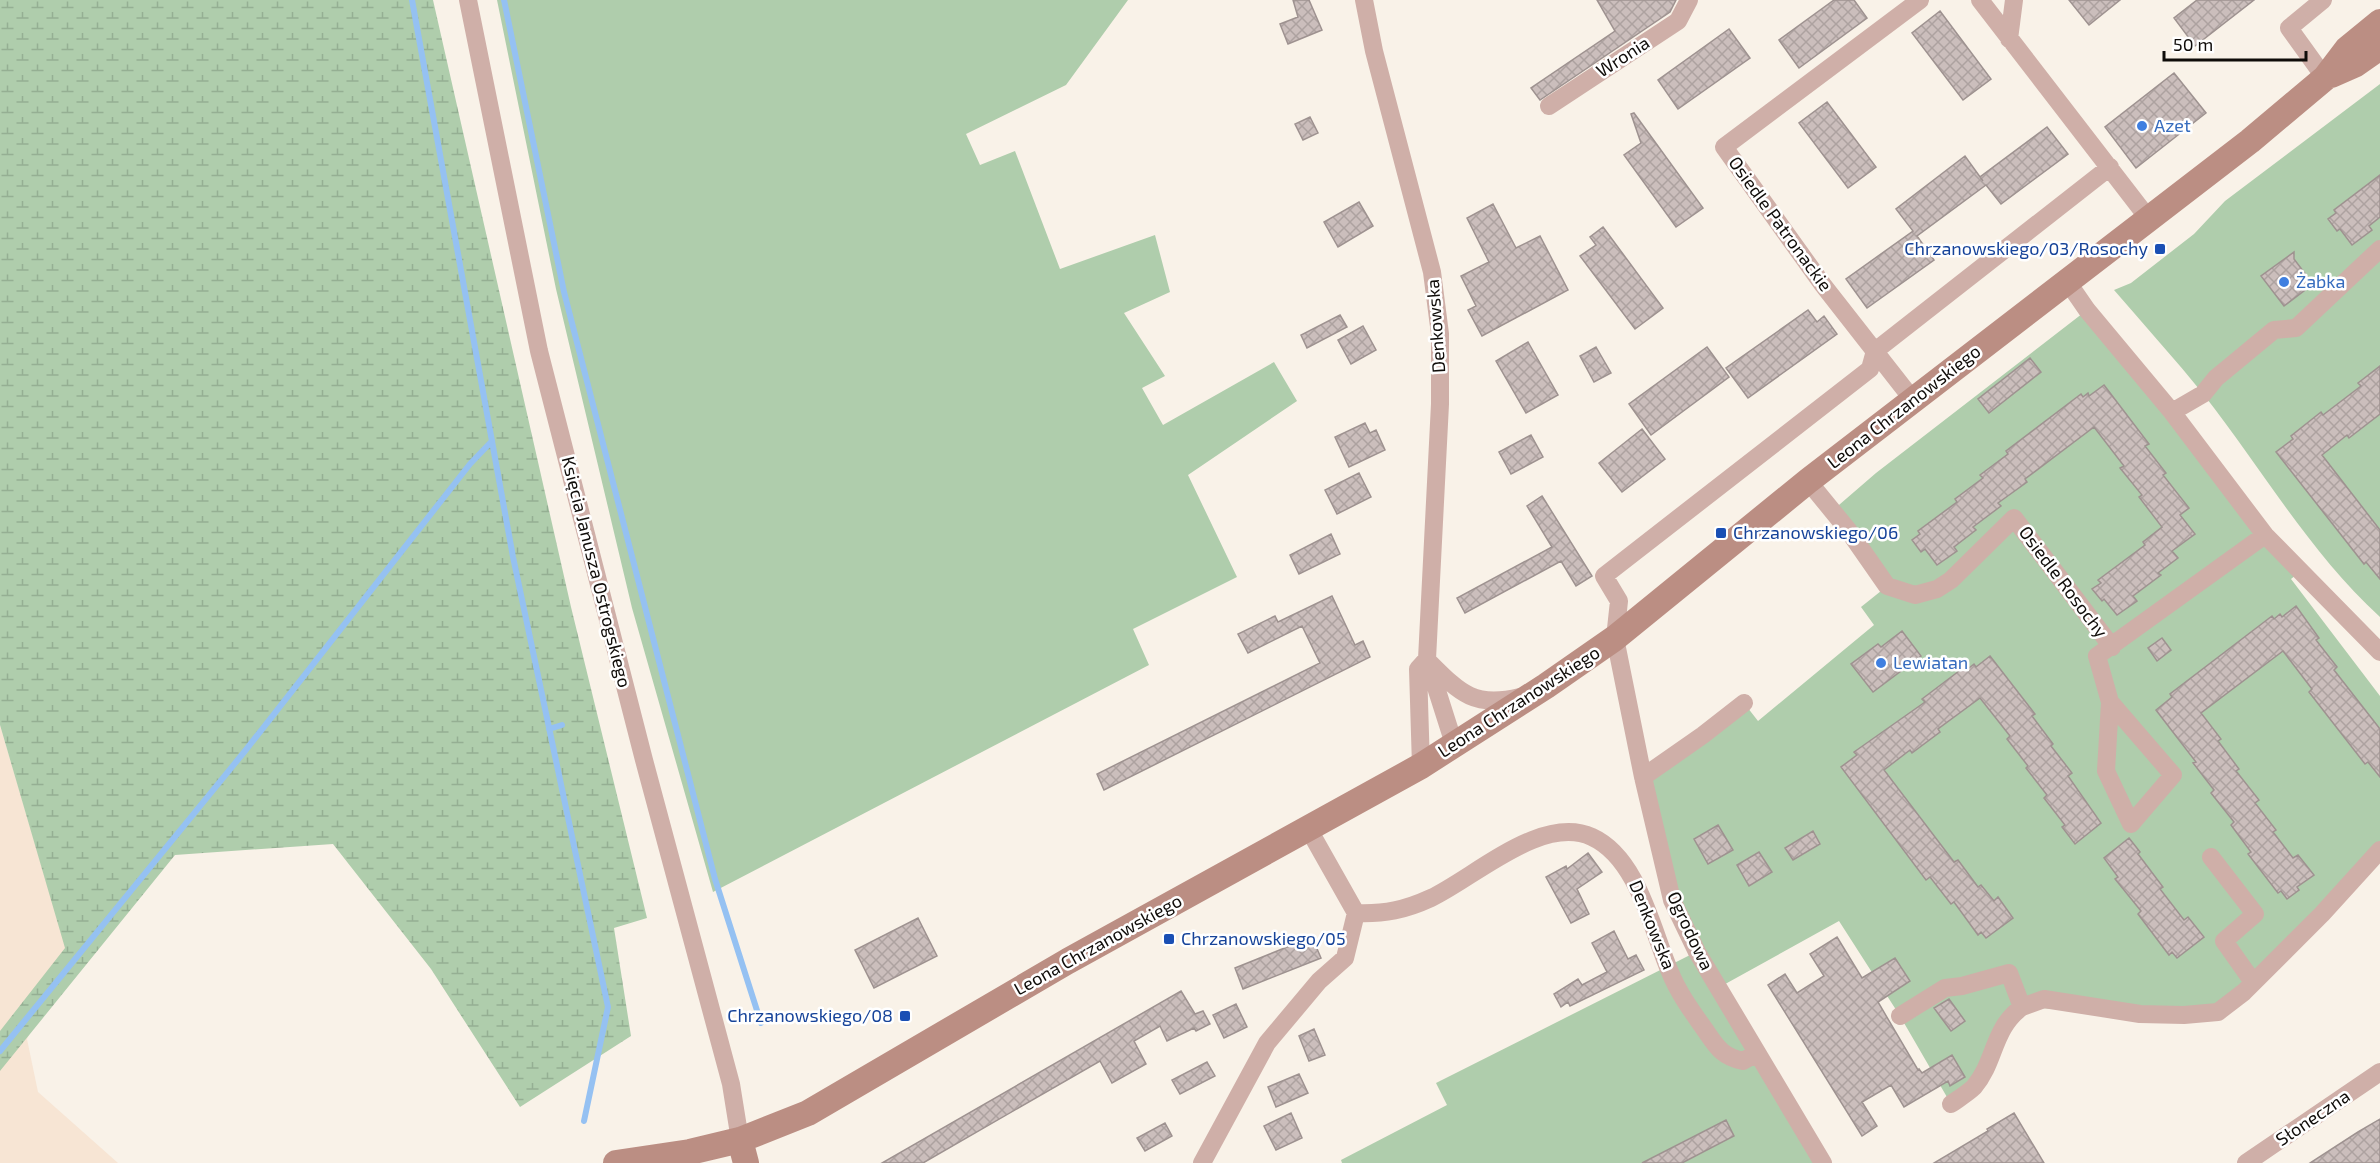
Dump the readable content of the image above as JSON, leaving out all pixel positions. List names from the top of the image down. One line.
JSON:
{"streets":{"street":["Wronia","Osiedle Patronackie","Denkowska","Leona Chrzanowskiego","Księcia Janusza Ostrogskiego","Osiedle Rosochy","Ogrodowa","Słoneczna"]},"crossings":[["Osiedle Patronackie","Leona Chrzanowskiego"],["Osiedle Patronackie","Ogrodowa"],["Denkowska","Leona Chrzanowskiego"],["Denkowska","Ogrodowa"],["Leona Chrzanowskiego","Księcia Janusza Ostrogskiego"],["Leona Chrzanowskiego","Osiedle Rosochy"],["Leona Chrzanowskiego","Ogrodowa"]],"places":{"other":["Azet","Żabka","Lewiatan"],"transit":["Chrzanowskiego/03/Rosochy","Chrzanowskiego/06","Chrzanowskiego/05","Chrzanowskiego/08"]},"scale_bar":"50 m"}
